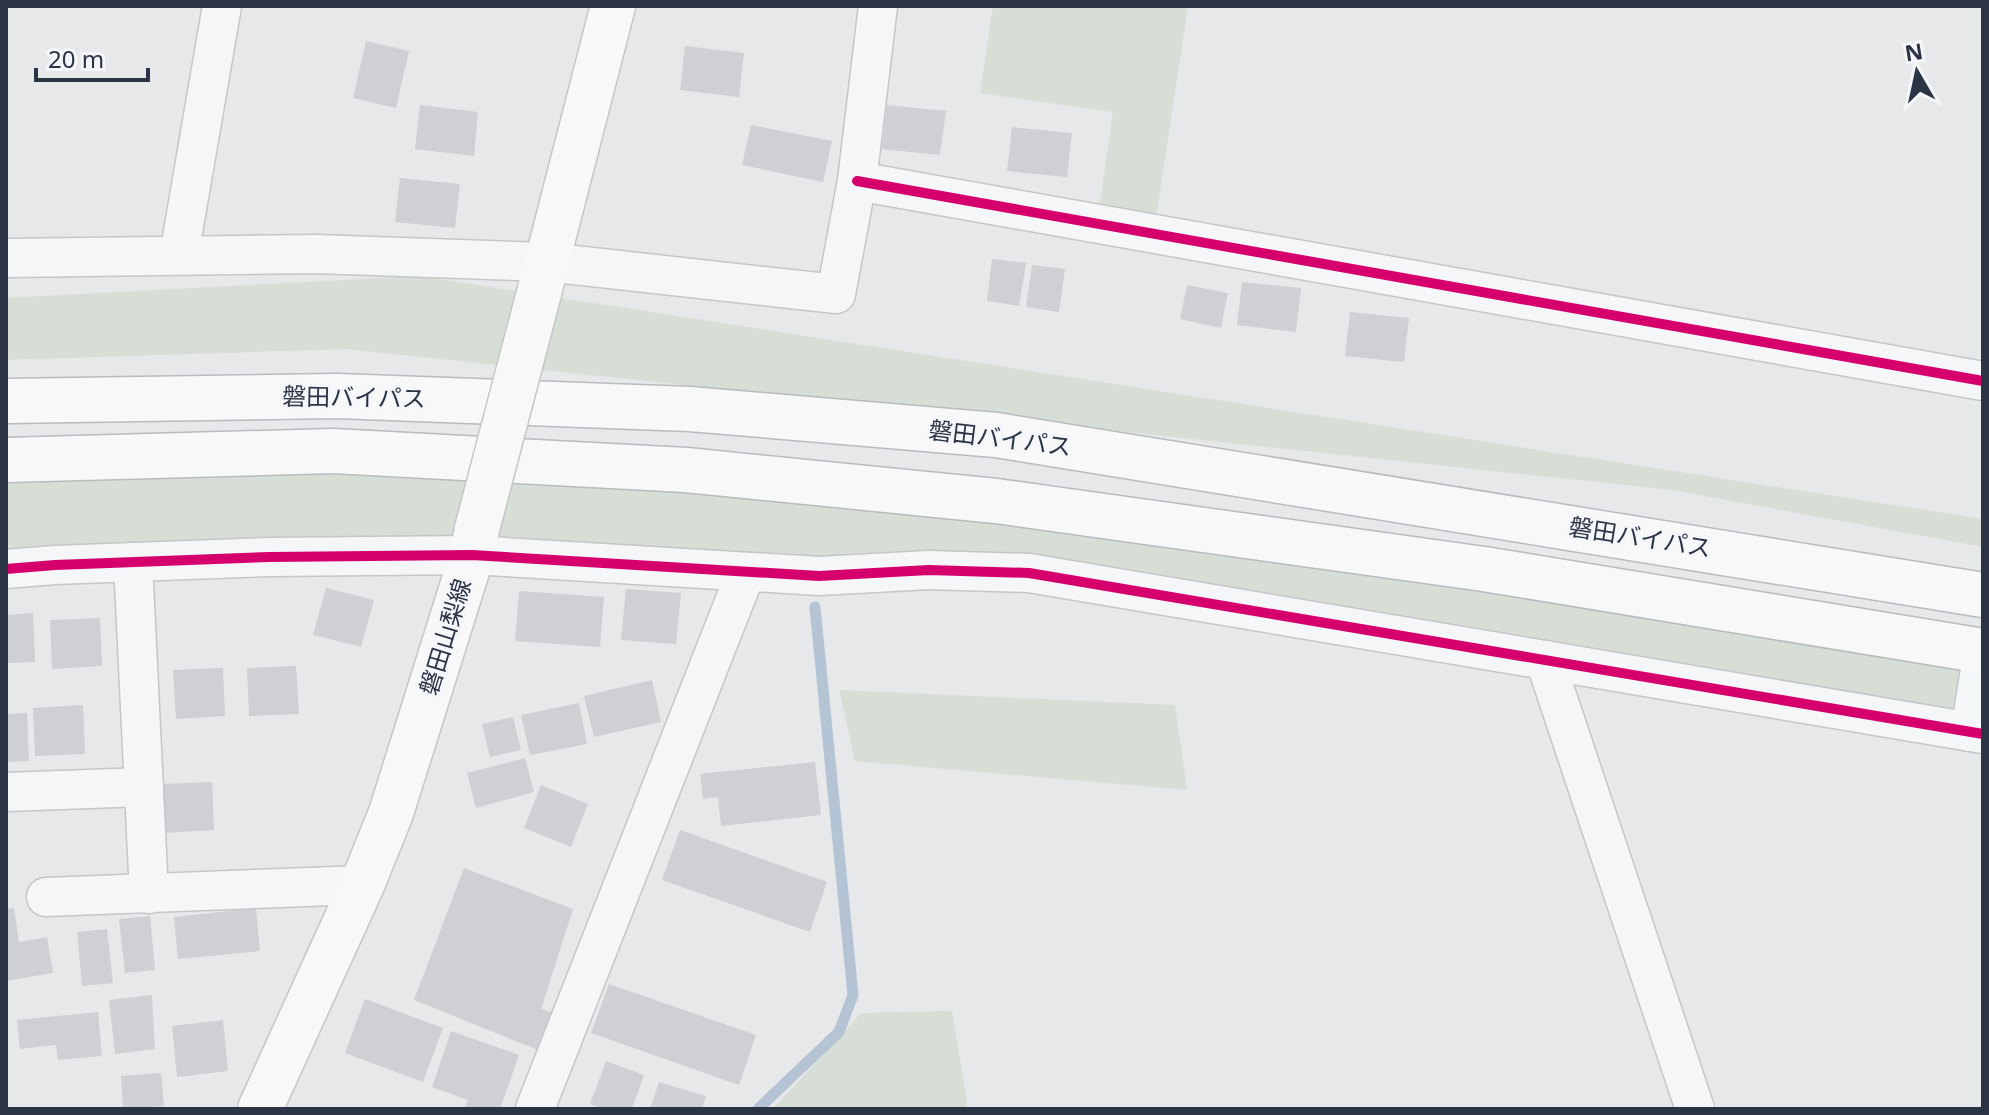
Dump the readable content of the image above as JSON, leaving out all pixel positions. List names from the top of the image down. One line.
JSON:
{"streets":{"main road":["磐田バイパス","磐田山梨線"]},"scale_bar":"20 m","north":"top"}
